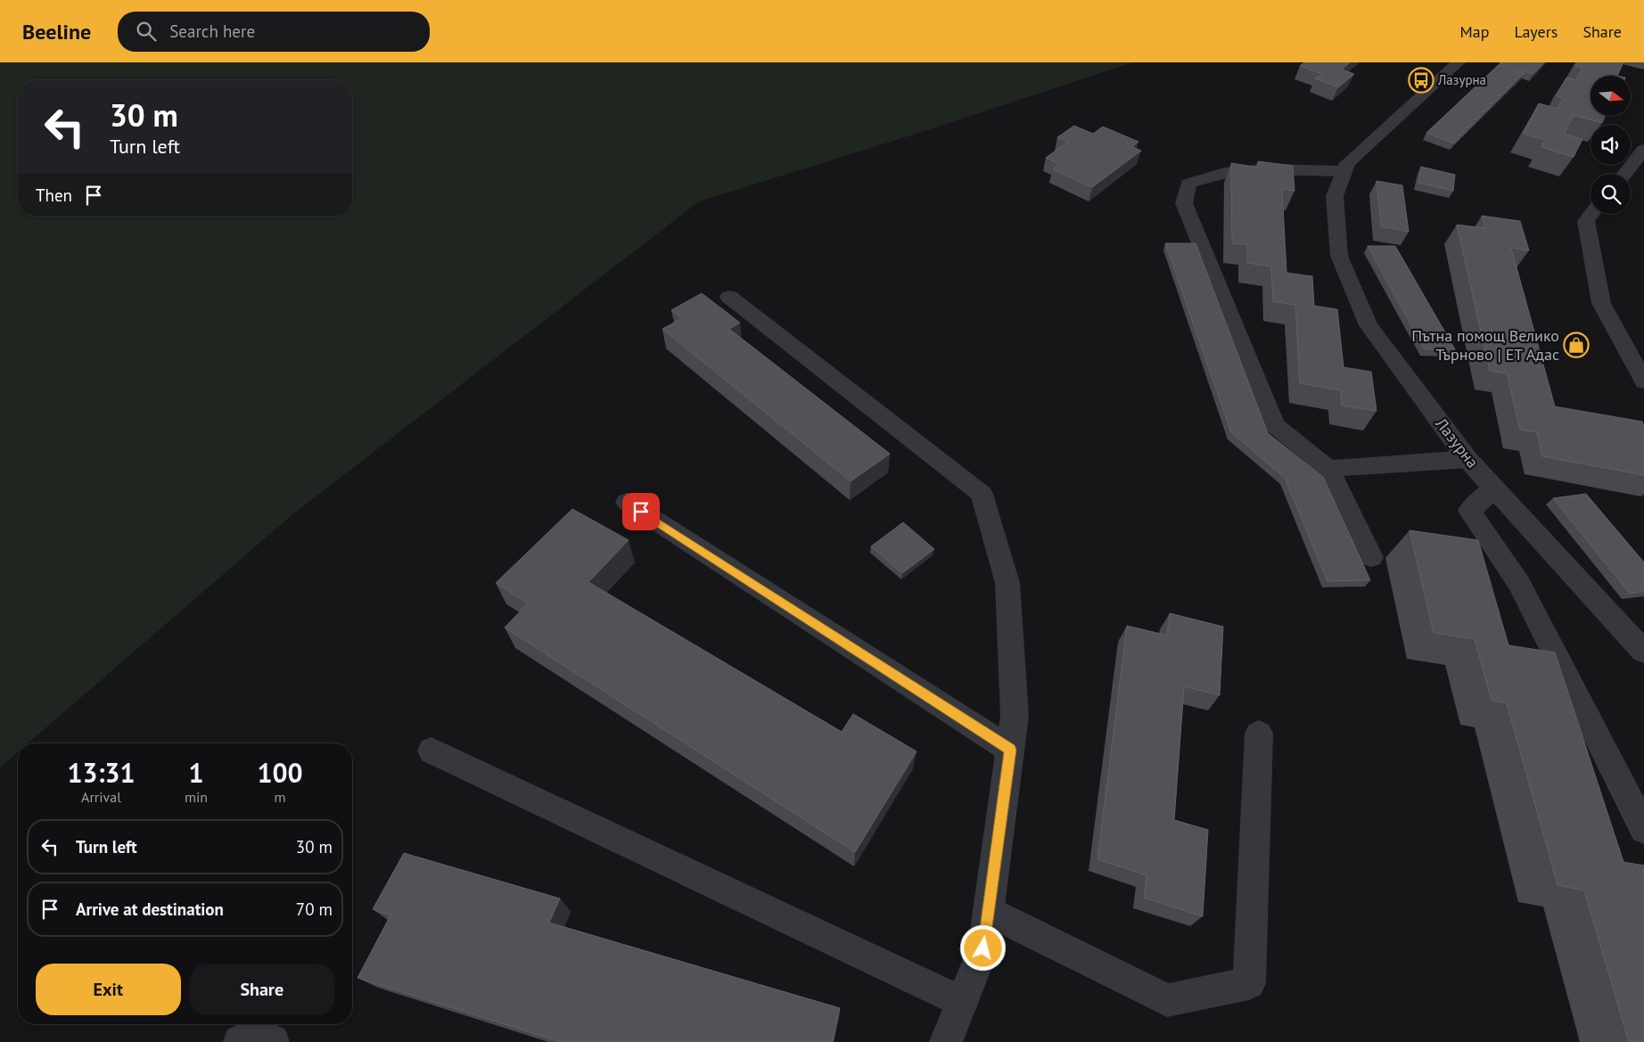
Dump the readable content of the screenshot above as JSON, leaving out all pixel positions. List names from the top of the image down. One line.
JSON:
{"streets":{"street":["Лазурна"]},"places":{"bus stop":["Лазурна"],"shop":["Пътна помощ Велико Търново | ЕТ Адас"]},"north":"right","page":{"header":"Beeline","search":"Search here","nav":["Map","Layers","Share"],"turn":["30 m","Turn left"],"then":"Then","eta":["13:31","Arrival","1","min","100","m"],"list":[{"name":"Turn left","value":"30 m"},{"name":"Arrive at destination","value":"70 m"}],"buttons":["Exit","Share"]}}
